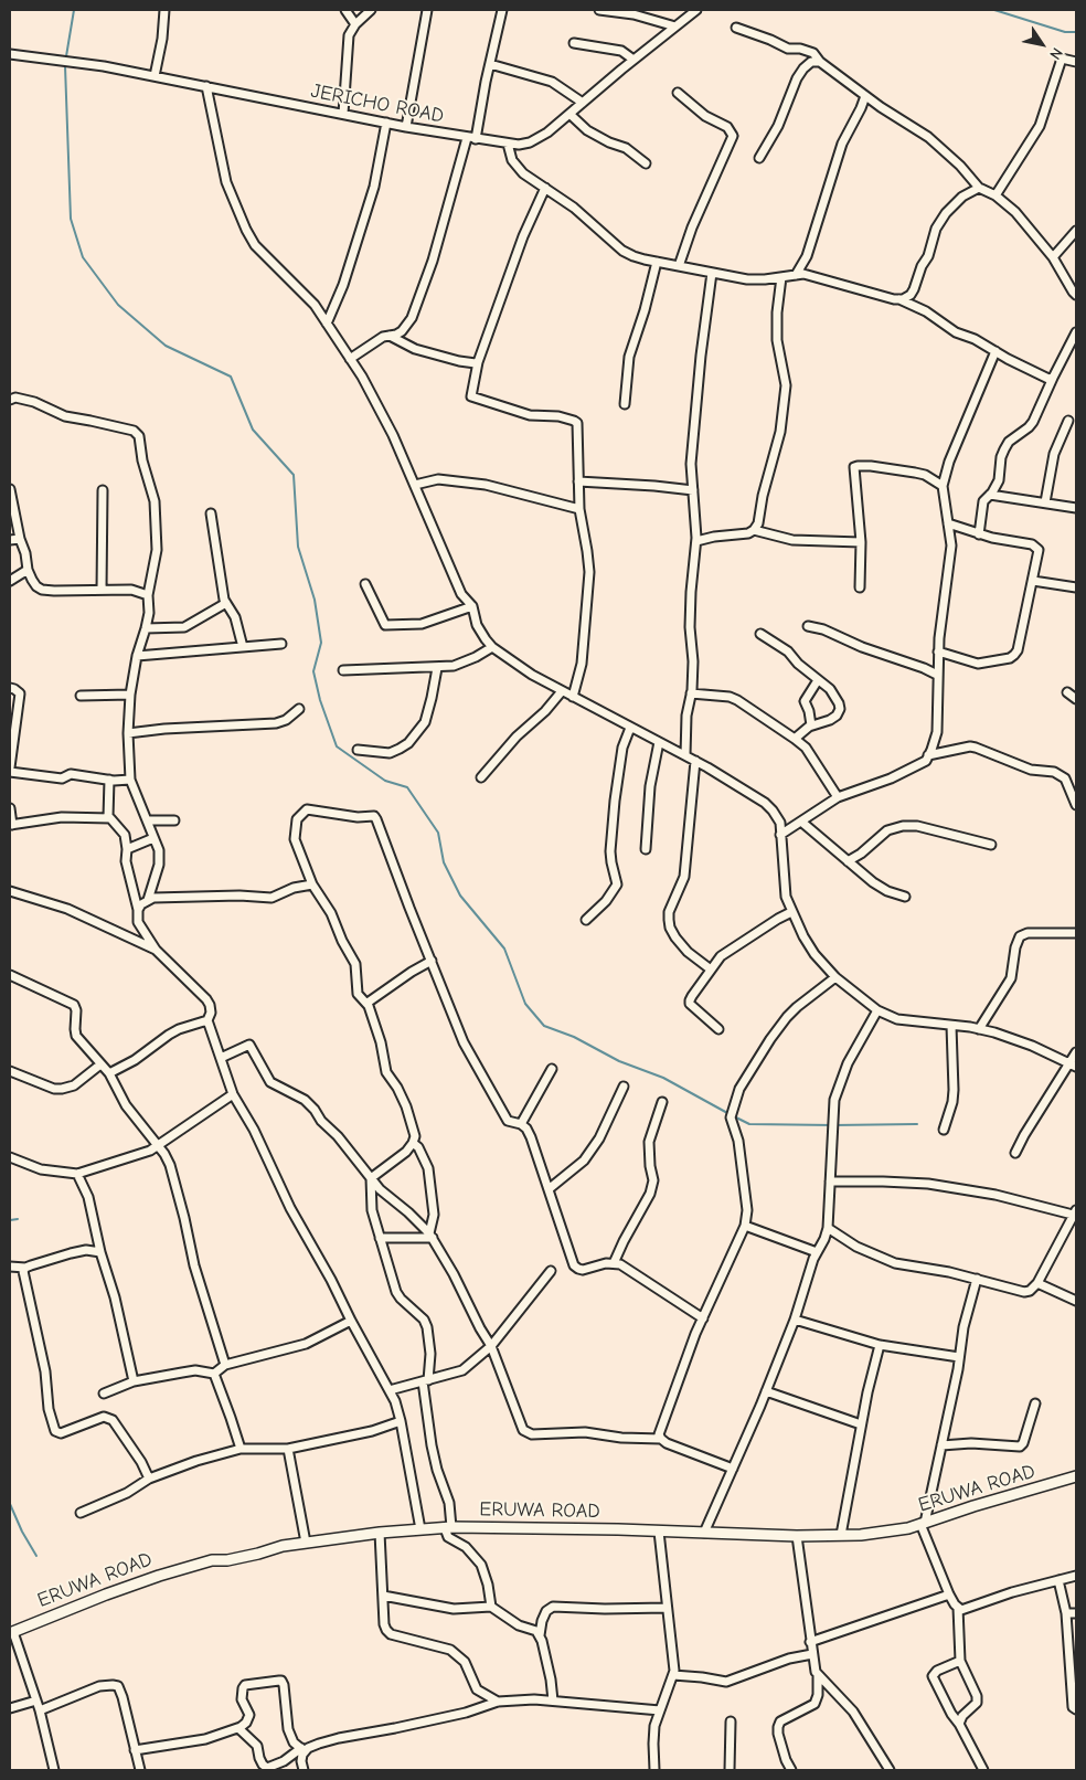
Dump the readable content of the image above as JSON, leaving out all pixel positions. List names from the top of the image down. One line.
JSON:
{"streets":{"main road":["ERUWA ROAD"],"street":["JERICHO ROAD"]},"north":"bottom right"}
